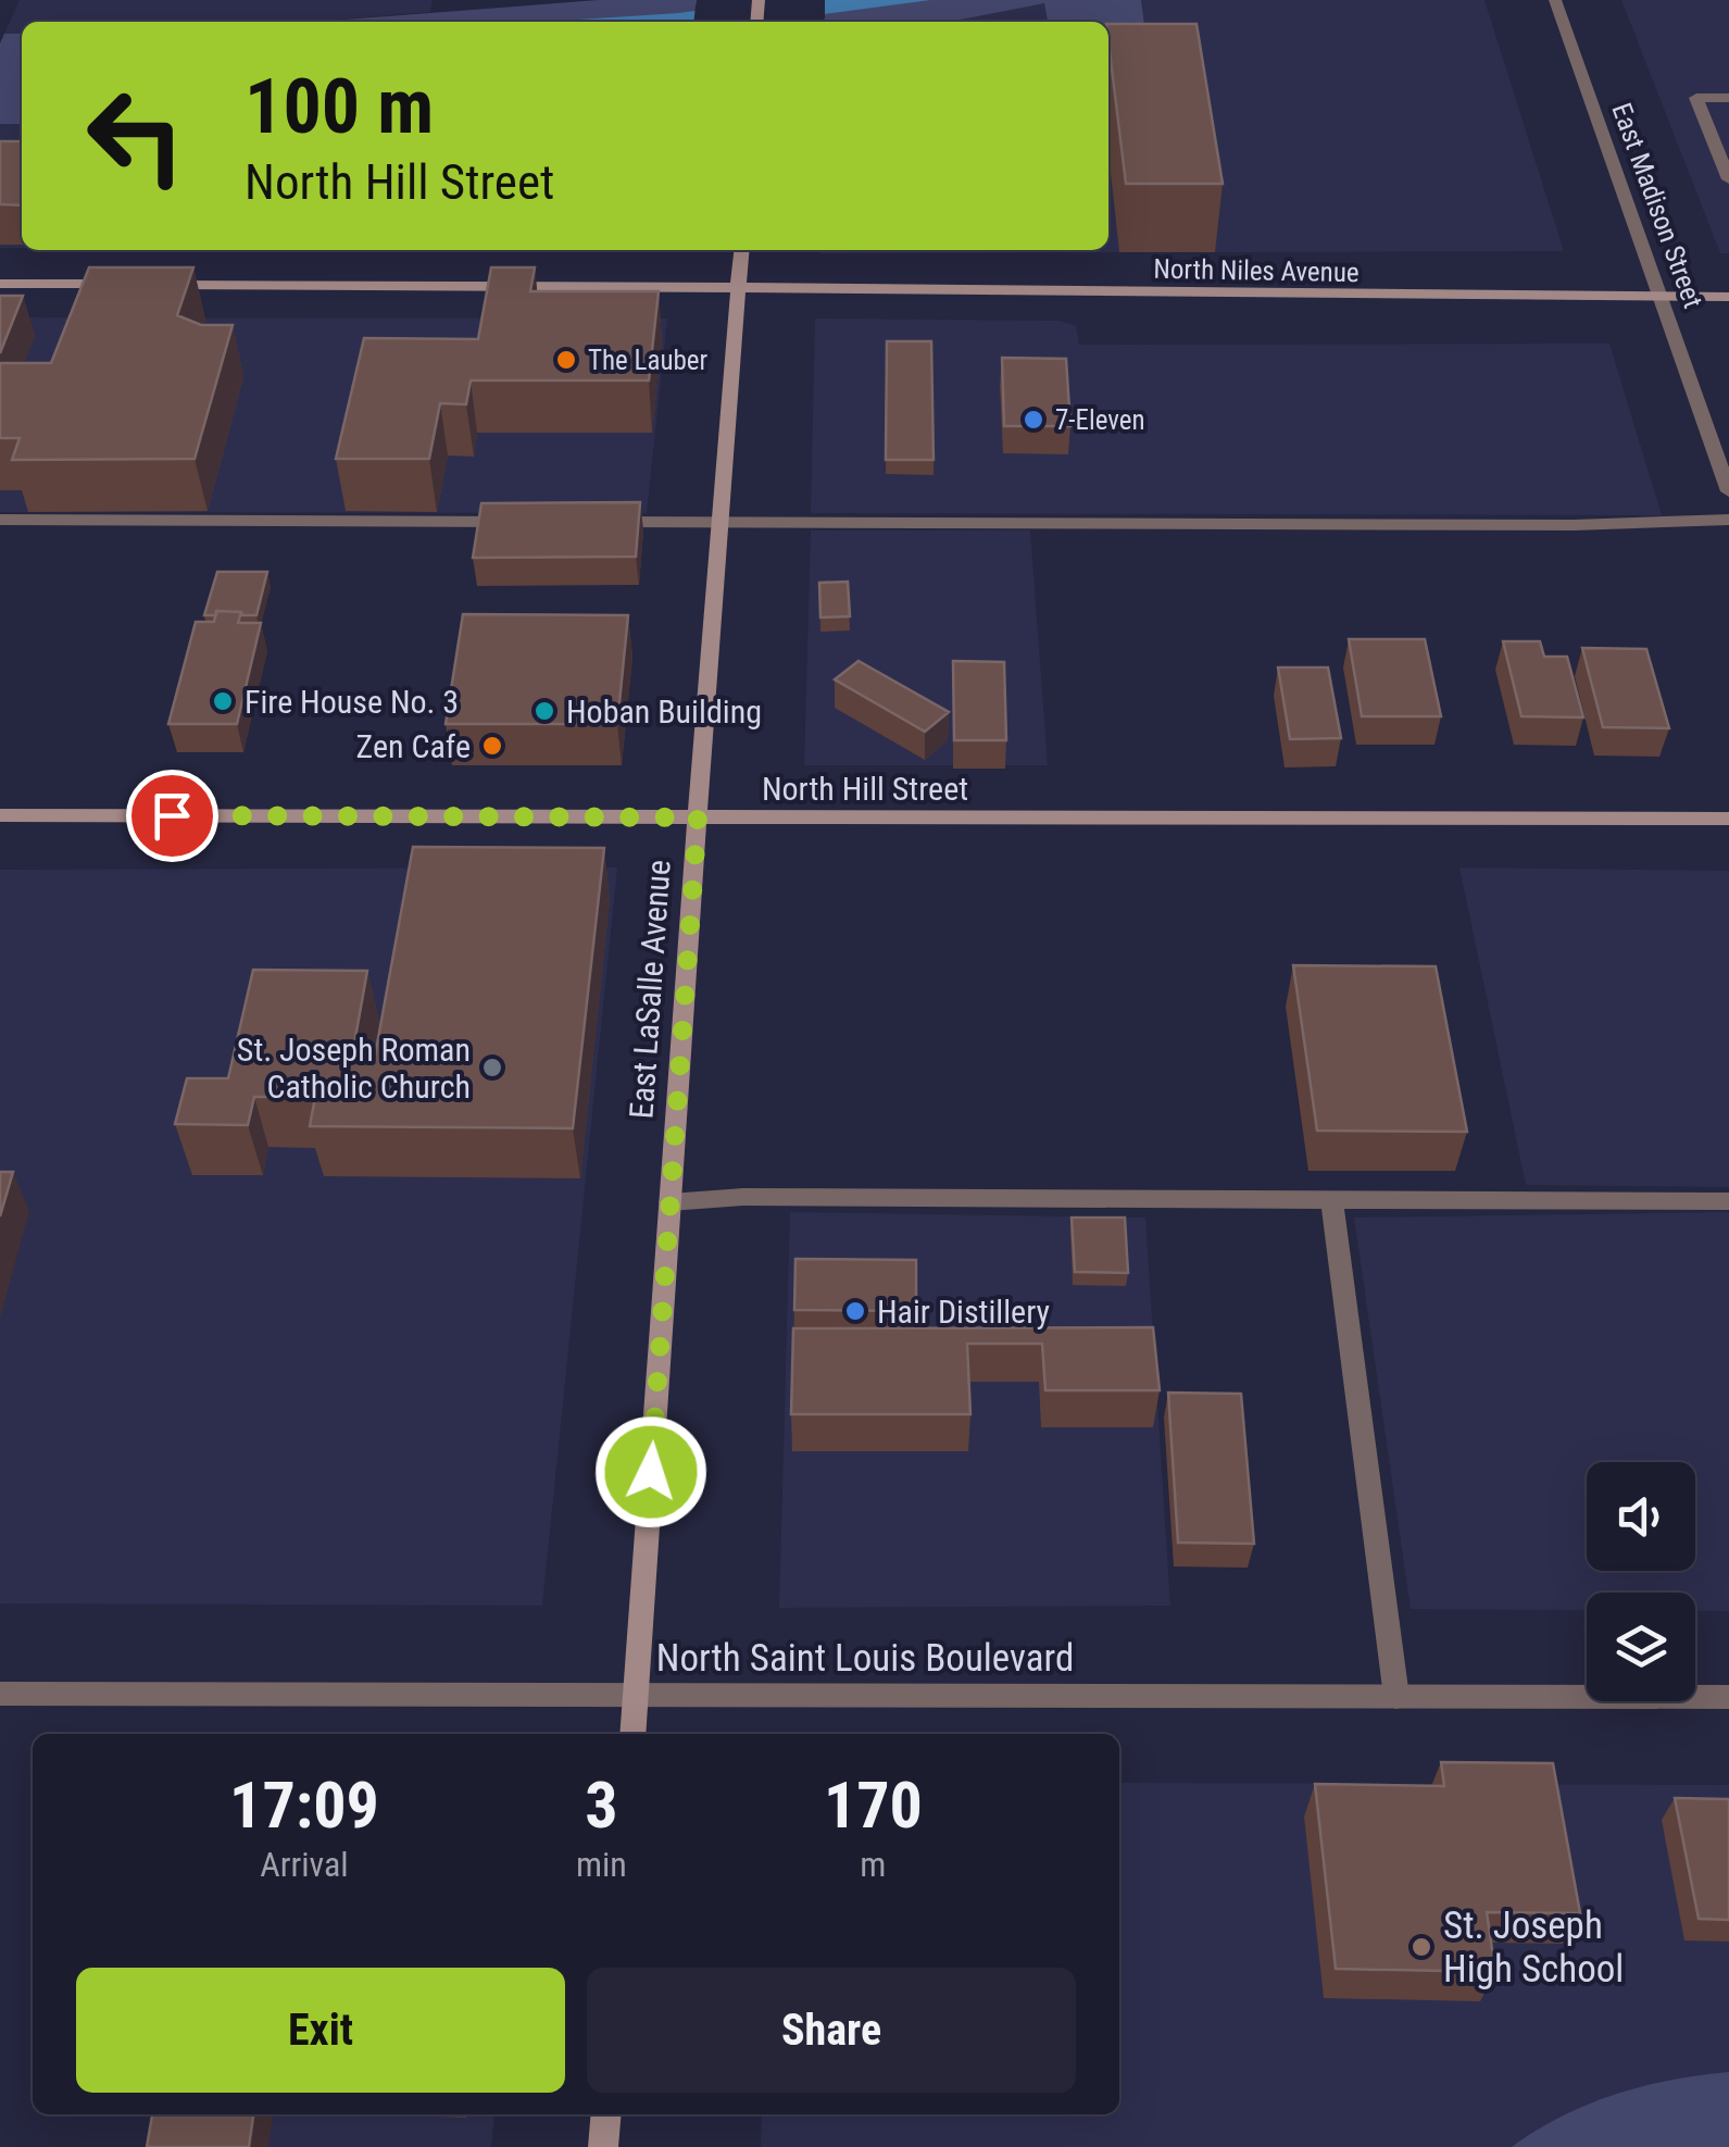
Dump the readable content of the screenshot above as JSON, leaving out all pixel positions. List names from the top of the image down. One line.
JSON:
{"streets":{"street":["East Madison Street","North Niles Avenue","North Hill Street","East LaSalle Avenue","North Saint Louis Boulevard"]},"crossings":[["East Madison Street","North Niles Avenue"],["North Niles Avenue","East LaSalle Avenue"],["North Hill Street","East LaSalle Avenue"],["East LaSalle Avenue","North Saint Louis Boulevard"]],"places":["The Lauber","7-Eleven","Fire House No. 3","Hoban Building","Zen Cafe","St. Joseph Roman Catholic Church","Hair Distillery","St. Joseph High School"],"page":{"turn":["100 m","North Hill Street"],"eta":["17:09","Arrival","3","min","170","m"],"buttons":["Exit","Share"]}}
